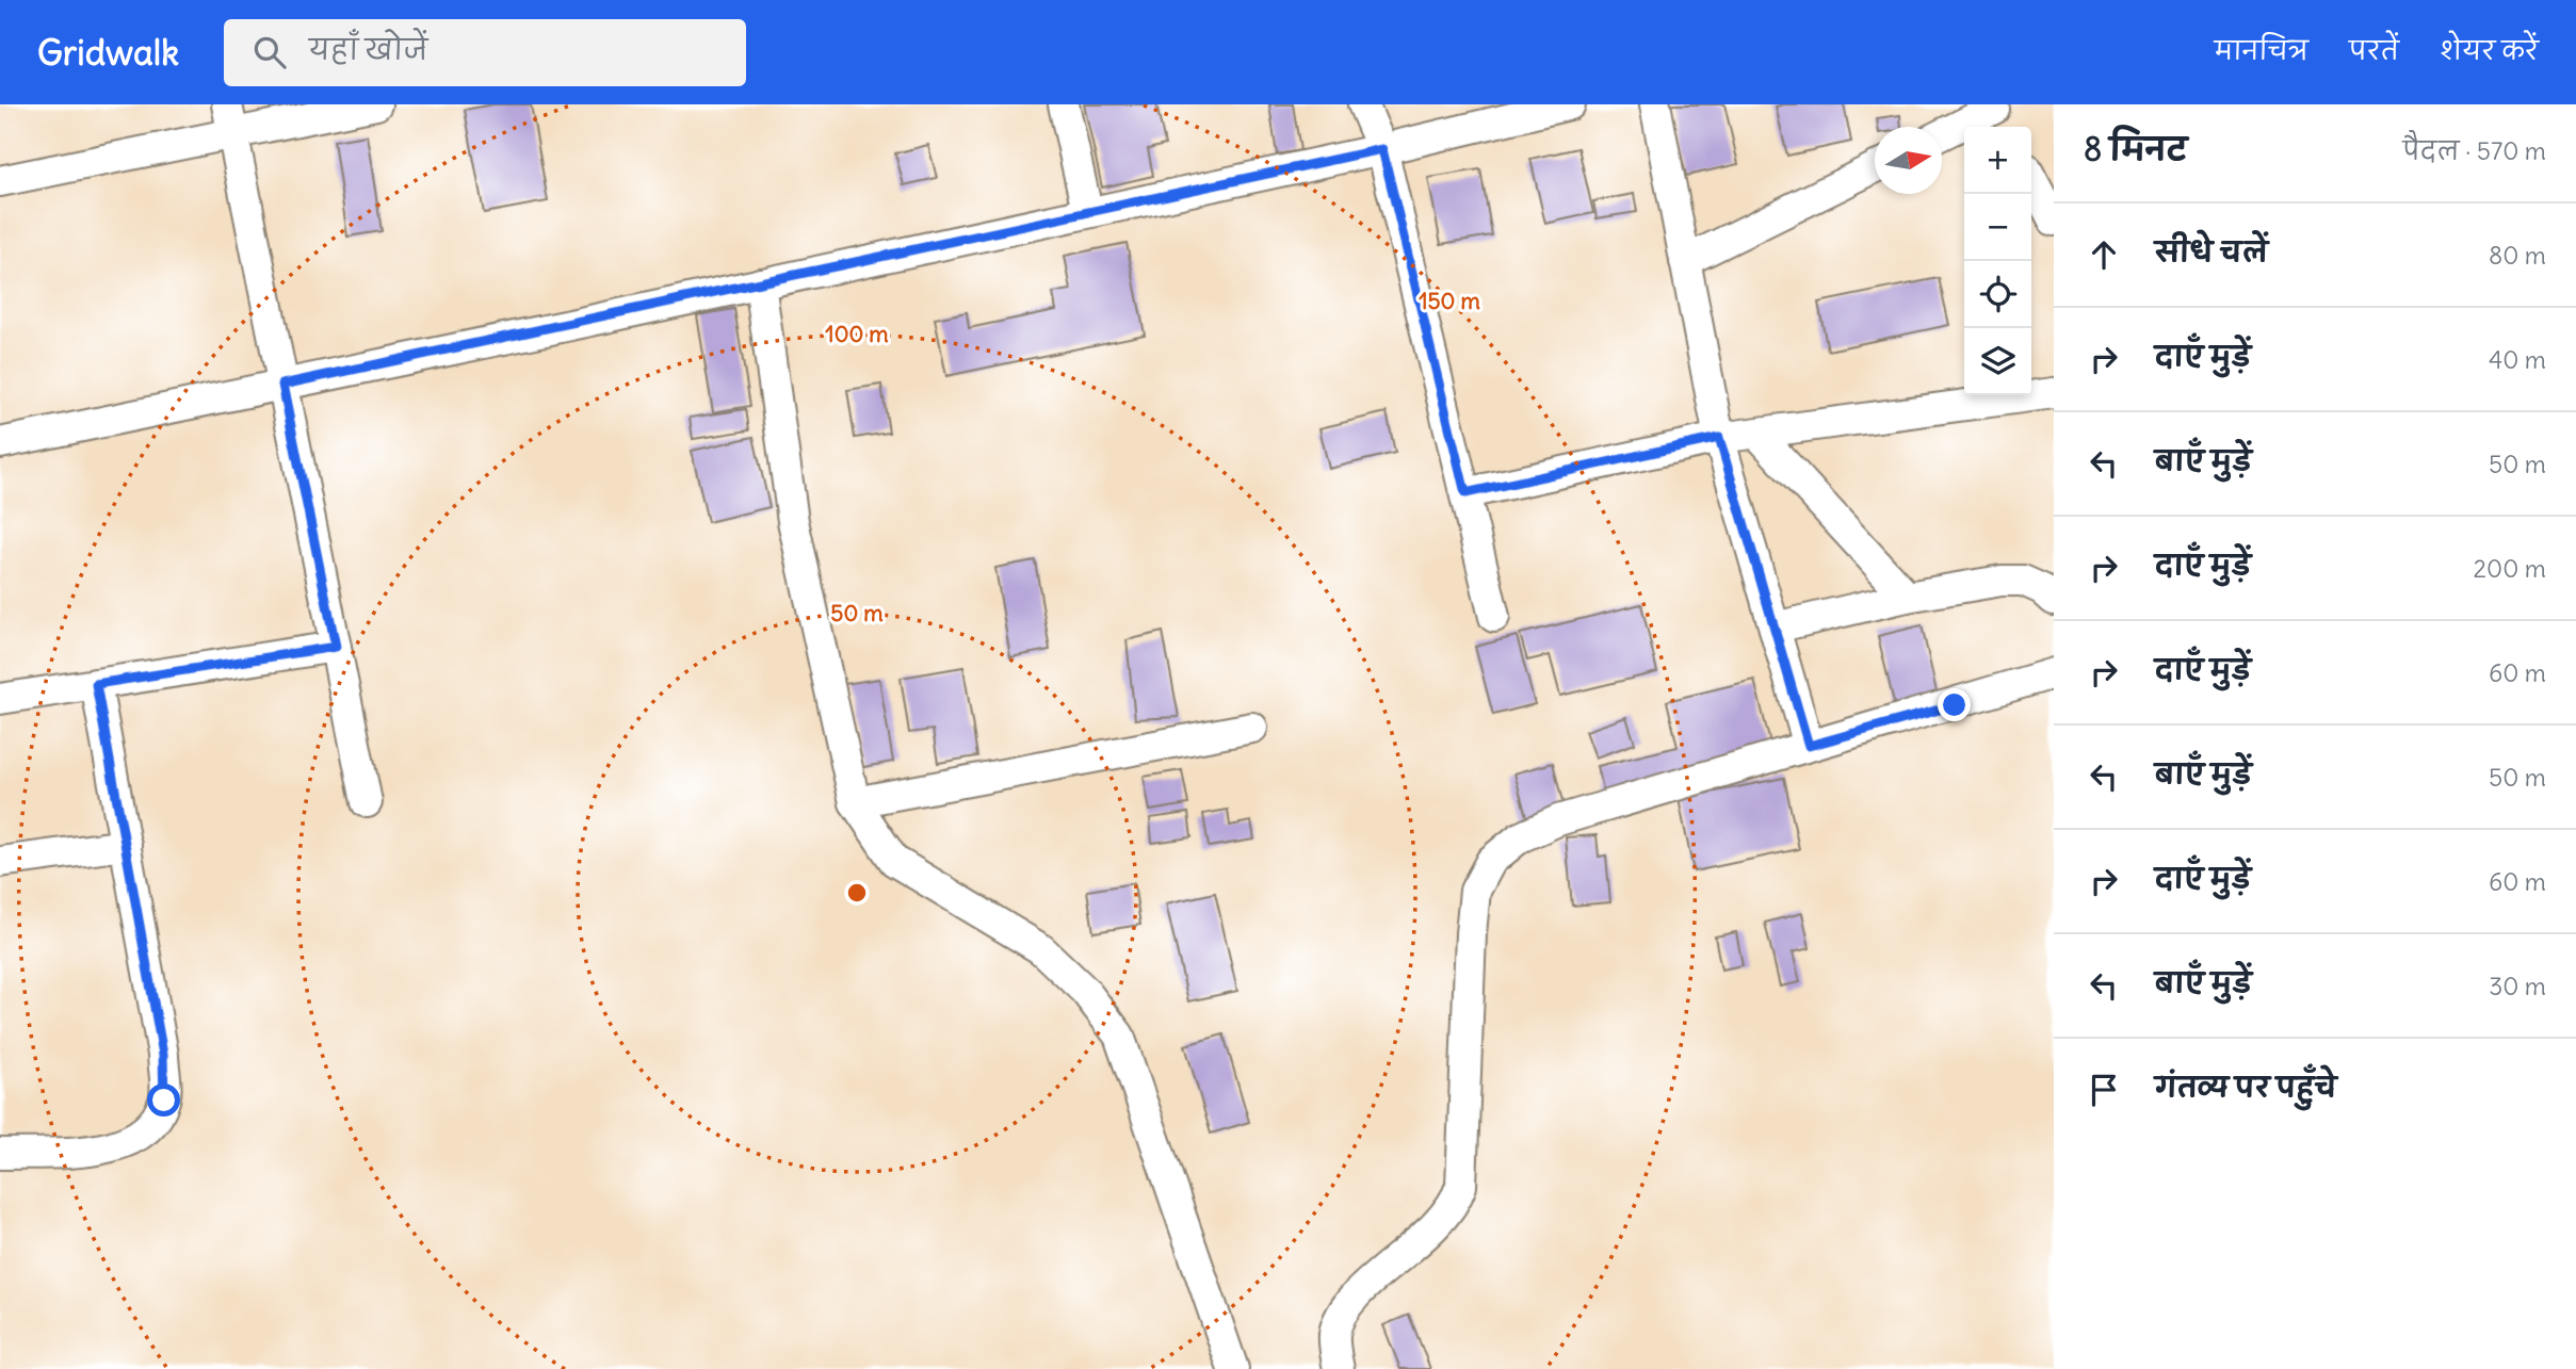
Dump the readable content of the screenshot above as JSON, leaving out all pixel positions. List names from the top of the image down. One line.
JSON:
{"north":"right","page":{"header":"Gridwalk","search":"यहाँ खोजें","nav":["मानचित्र","परतें","शेयर करें"],"heading":["8 मिनट","पैदल · 570 m"],"map_buttons":["+","−"],"list":[["सीधे चलें","80 m"],["दाएँ मुड़ें","40 m"],["बाएँ मुड़ें","50 m"],["दाएँ मुड़ें","200 m"],["दाएँ मुड़ें","60 m"],["बाएँ मुड़ें","50 m"],["दाएँ मुड़ें","60 m"],["बाएँ मुड़ें","30 m"],"गंतव्य पर पहुँचे"]},"rings":["150 m","100 m","50 m"]}
